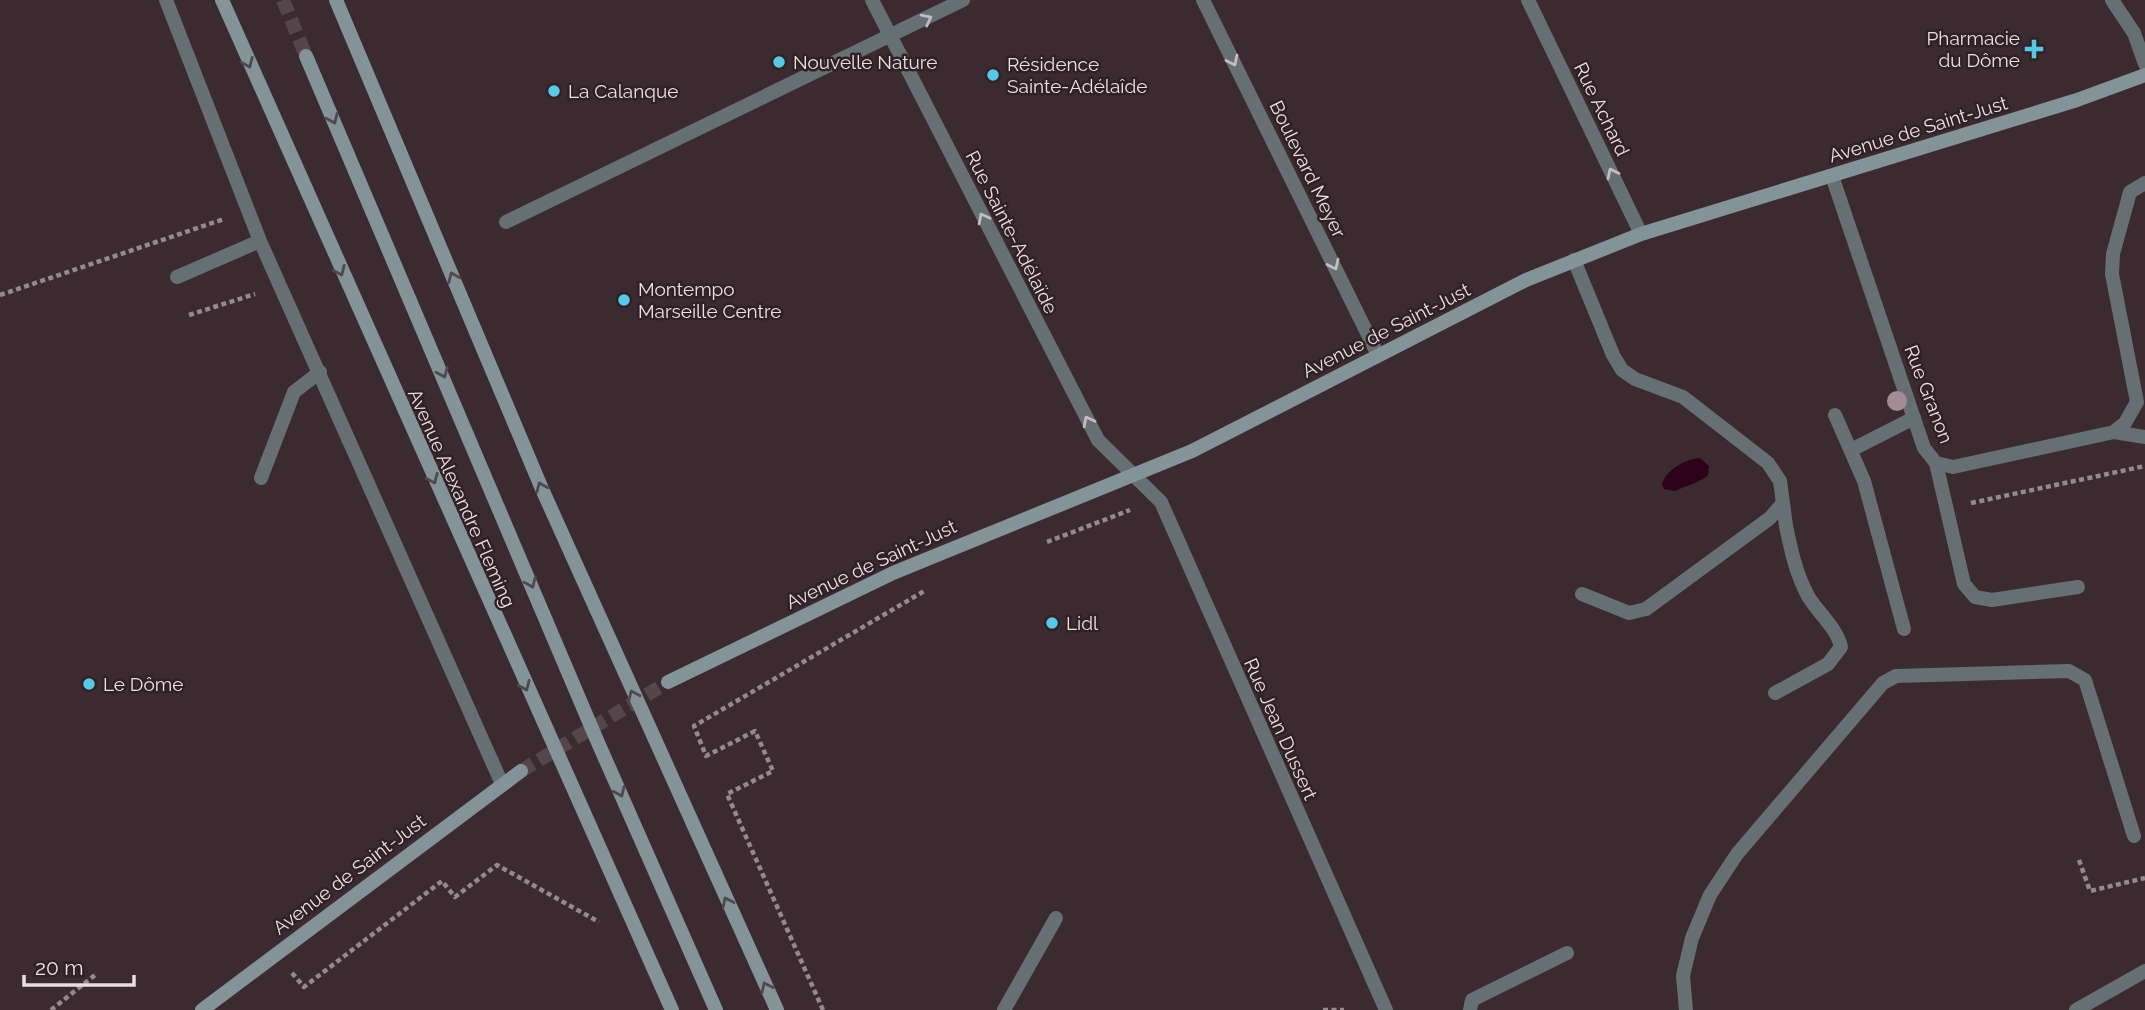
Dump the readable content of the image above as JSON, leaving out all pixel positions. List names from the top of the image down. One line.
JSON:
{"streets":{"main road":["Avenue de Saint-Just","Avenue Alexandre Fleming"],"street":["Rue Achard","Boulevard Meyer","Rue Sainte-Adélaïde","Rue Granon","Rue Jean Dussert"]},"crossings":[["Rue Achard","Avenue de Saint-Just"],["Avenue de Saint-Just","Boulevard Meyer"],["Avenue de Saint-Just","Rue Sainte-Adélaïde"],["Avenue de Saint-Just","Rue Granon"],["Avenue de Saint-Just","Rue Jean Dussert"],["Rue Sainte-Adélaïde","Rue Jean Dussert"]],"one_way":["Rue Achard","Boulevard Meyer","Rue Sainte-Adélaïde"],"places":{"health":["Pharmacie du Dôme"],"other":["Nouvelle Nature","Résidence Sainte-Adélaîde","La Calanque","Montempo Marseille Centre","Lidl","Le Dôme"]},"scale_bar":"20 m"}
